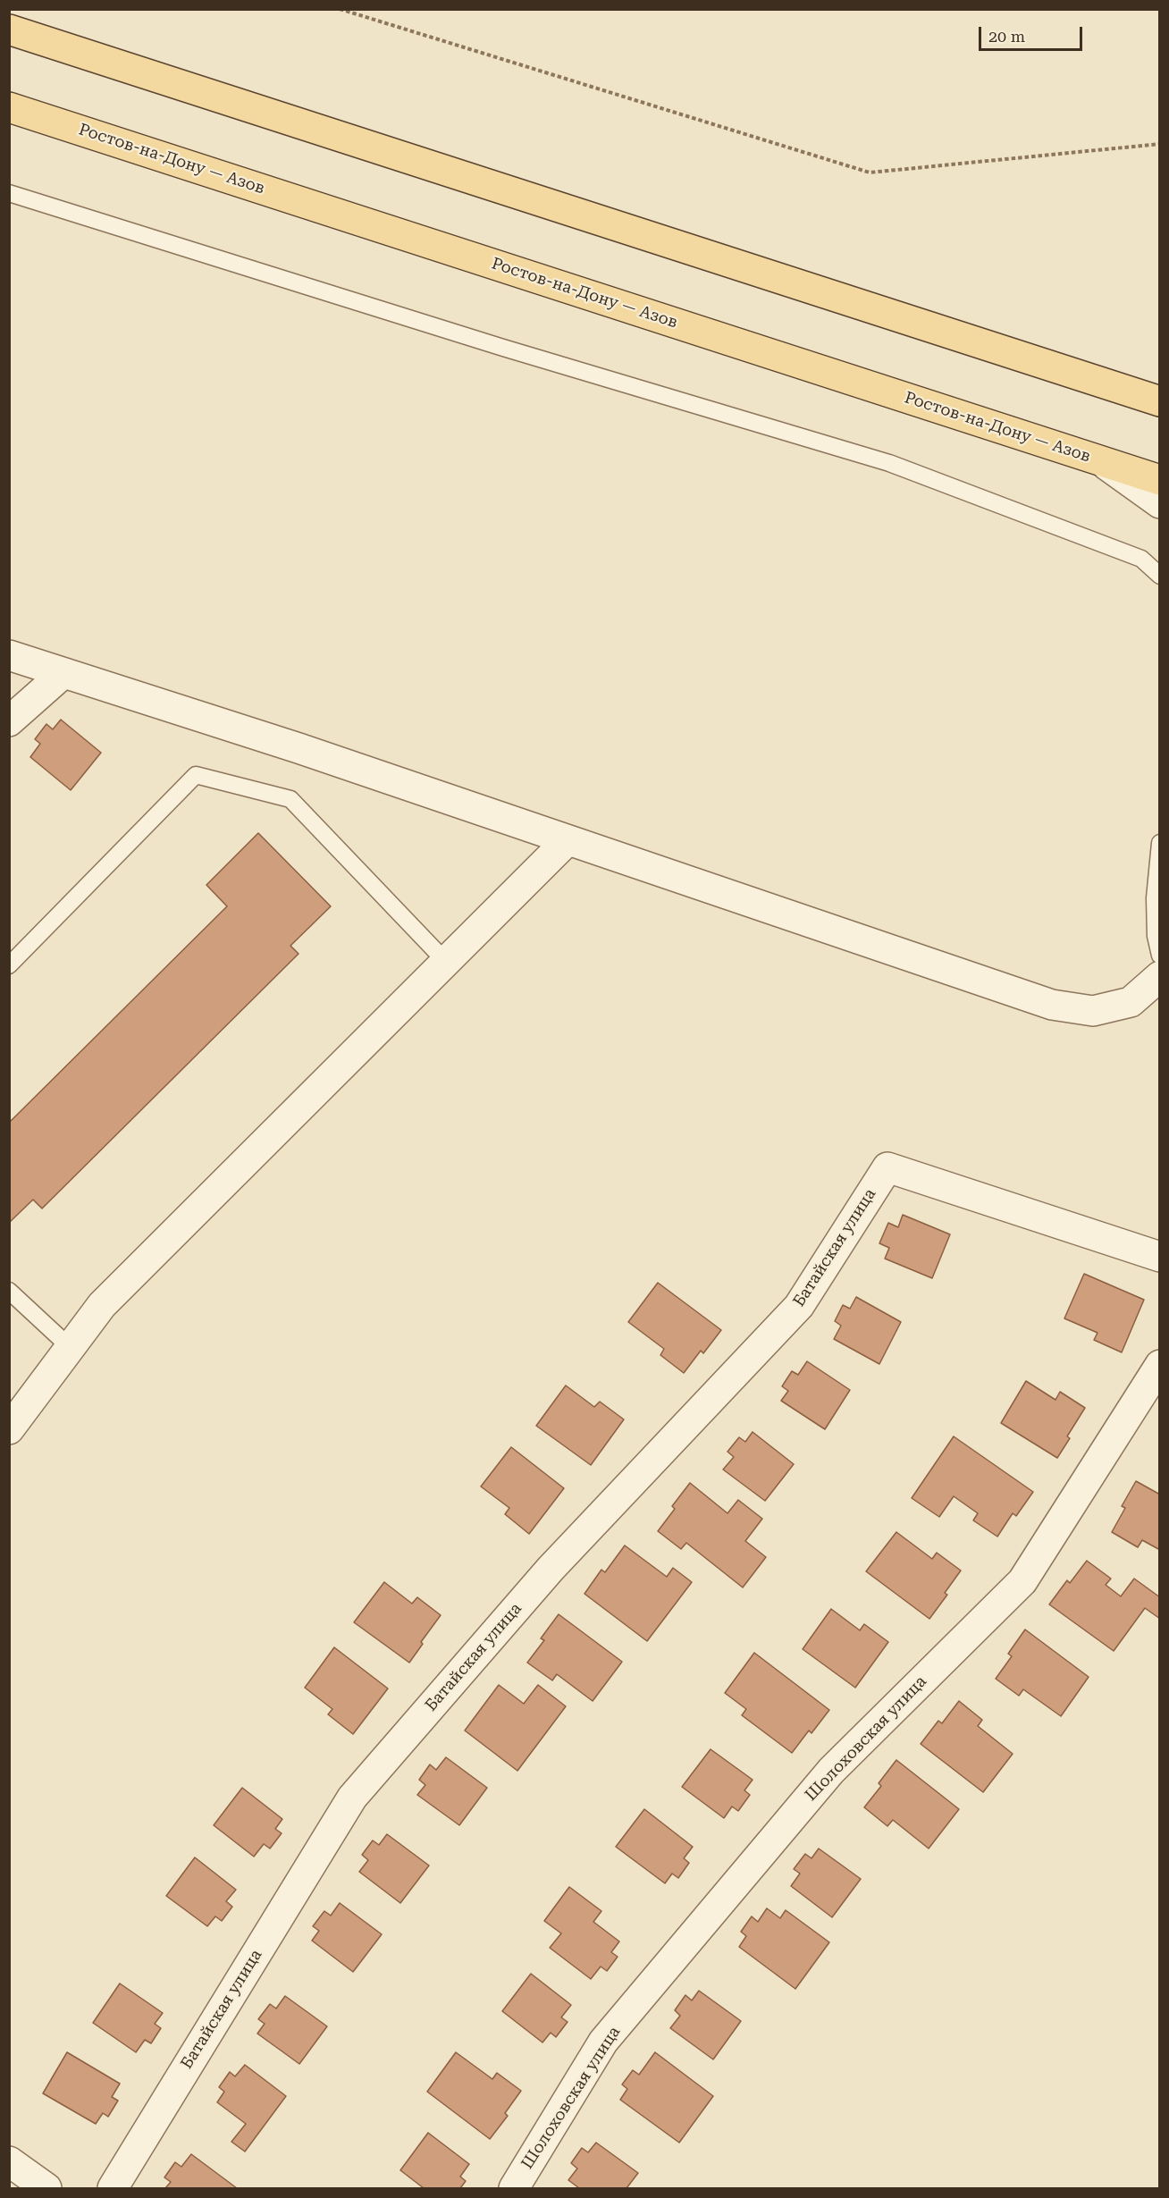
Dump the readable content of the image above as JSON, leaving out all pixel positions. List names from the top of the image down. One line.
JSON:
{"streets":{"main road":["Ростов-на-Дону — Азов"],"street":["Батайская улица","Шолоховская улица"]},"scale_bar":"20 m"}
